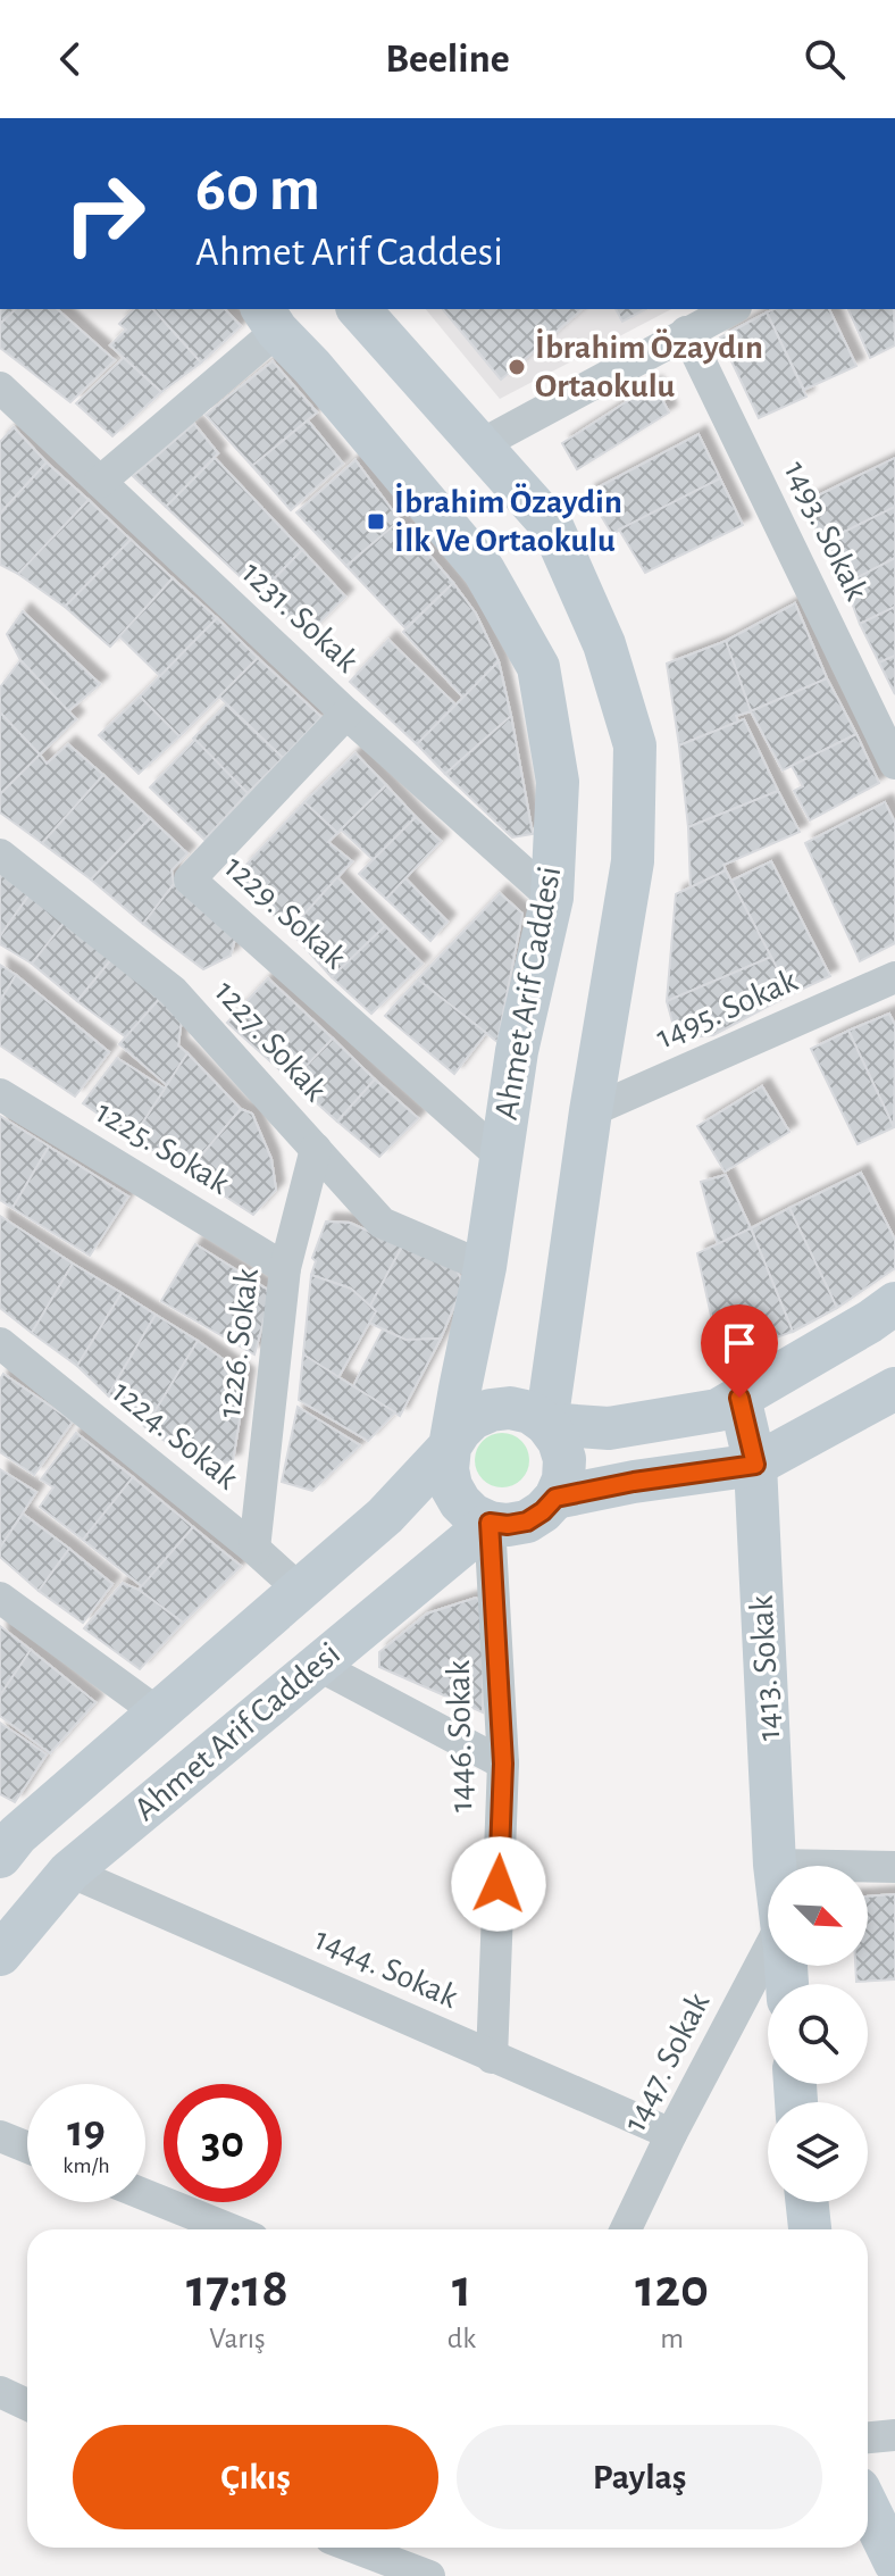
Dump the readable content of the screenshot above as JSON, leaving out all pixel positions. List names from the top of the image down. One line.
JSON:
{"streets":{"main road":["Ahmet Arif Caddesi","1413. Sokak"],"street":["1493. Sokak","1231. Sokak","1229. Sokak","1495. Sokak","1227. Sokak","1225. Sokak","1226. Sokak","1224. Sokak","1446. Sokak","1444. Sokak","1447. Sokak"]},"crossings":[["1231. Sokak","1229. Sokak"],["1231. Sokak","Ahmet Arif Caddesi"],["1229. Sokak","Ahmet Arif Caddesi"],["Ahmet Arif Caddesi","1227. Sokak"],["Ahmet Arif Caddesi","1224. Sokak"],["Ahmet Arif Caddesi","1413. Sokak"],["Ahmet Arif Caddesi","1446. Sokak"],["Ahmet Arif Caddesi","1444. Sokak"],["1227. Sokak","1226. Sokak"],["1225. Sokak","1226. Sokak"],["1226. Sokak","1224. Sokak"],["1446. Sokak","1444. Sokak"],["1444. Sokak","1447. Sokak"]],"places":{"other":["İbrahim Özaydın Ortaokulu"],"transit":["İbrahim Özaydin İlk Ve Ortaokulu"]},"north":"bottom right","page":{"header":"Beeline","turn":["60 m","Ahmet Arif Caddesi"],"speed":"19 km/h","limit":"30","eta":["17:18","Varış","1","dk","120","m"],"buttons":["Çıkış","Paylaş"]}}
